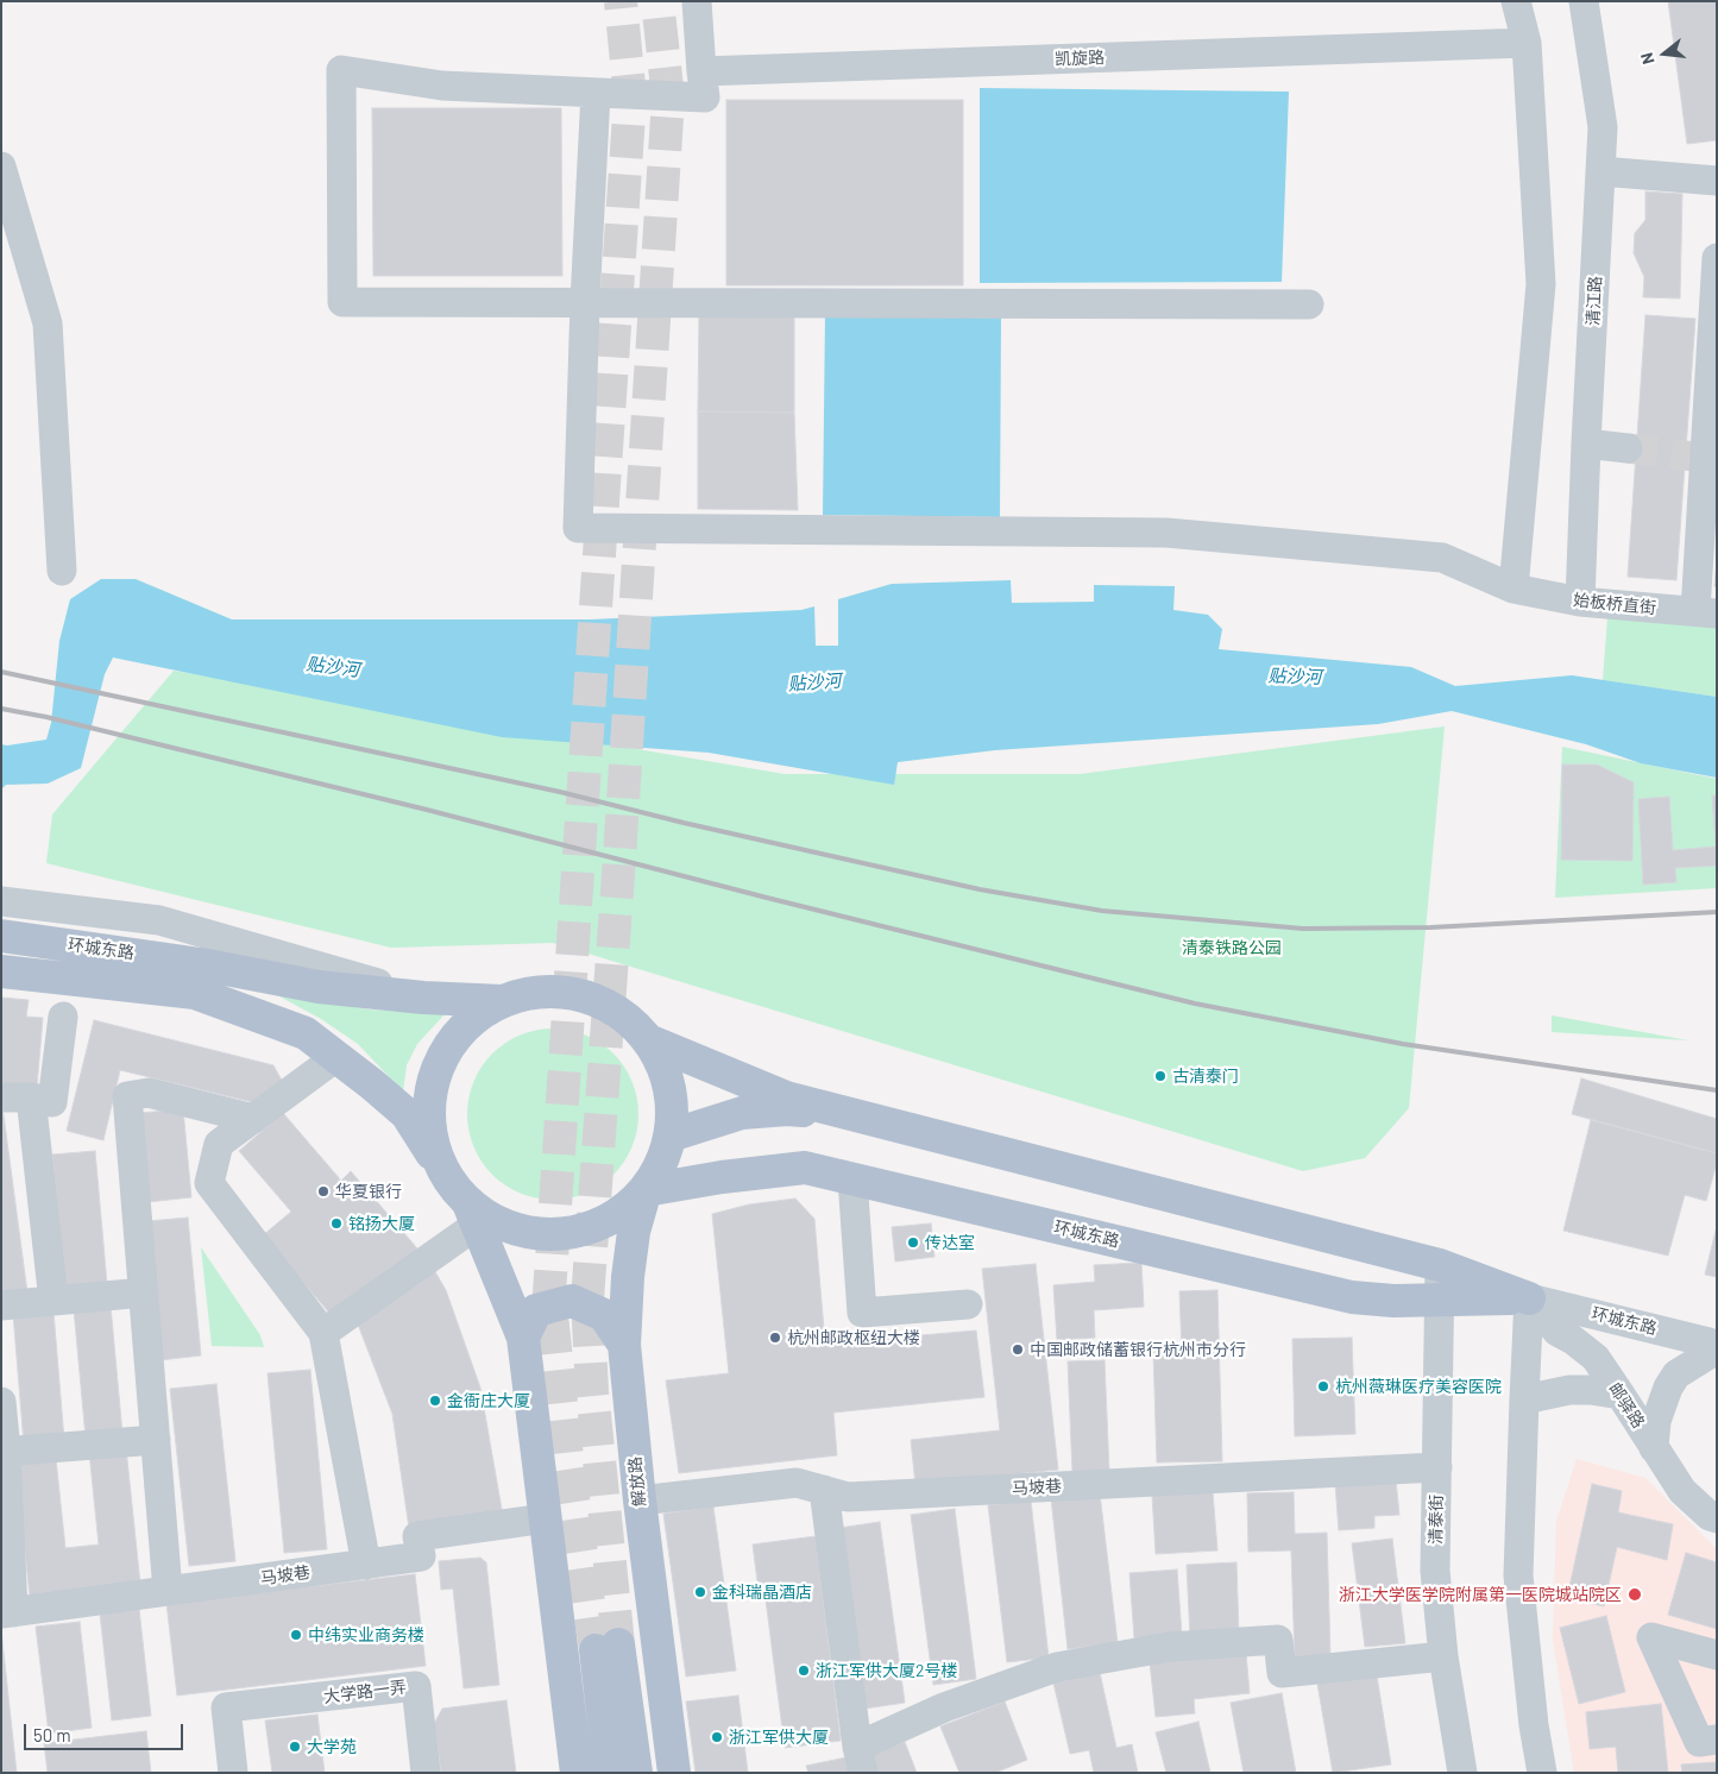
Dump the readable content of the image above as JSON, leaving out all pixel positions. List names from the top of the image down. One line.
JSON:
{"streets":{"main road":["环城东路","解放路"],"street":["凯旋路","清江路","始板桥直街","邮驿路","马坡巷","清泰街","大学路一弄"]},"crossings":[["清江路","始板桥直街"],["环城东路","邮驿路"],["环城东路","解放路"],["环城东路","清泰街"],["解放路","马坡巷"],["马坡巷","清泰街"]],"water":["贴沙河"],"parks":["清泰铁路公园"],"places":["古清泰门","华夏银行","铭扬大厦","传达室","杭州邮政枢纽大楼","中国邮政储蓄银行杭州市分行","杭州薇琳医疗美容医院","金衙庄大厦","金科瑞晶酒店","浙江大学医学院附属第一医院城站院区","中纬实业商务楼","浙江军供大厦2号楼","浙江军供大厦","大学苑"],"scale_bar":"50 m","north":"left"}
